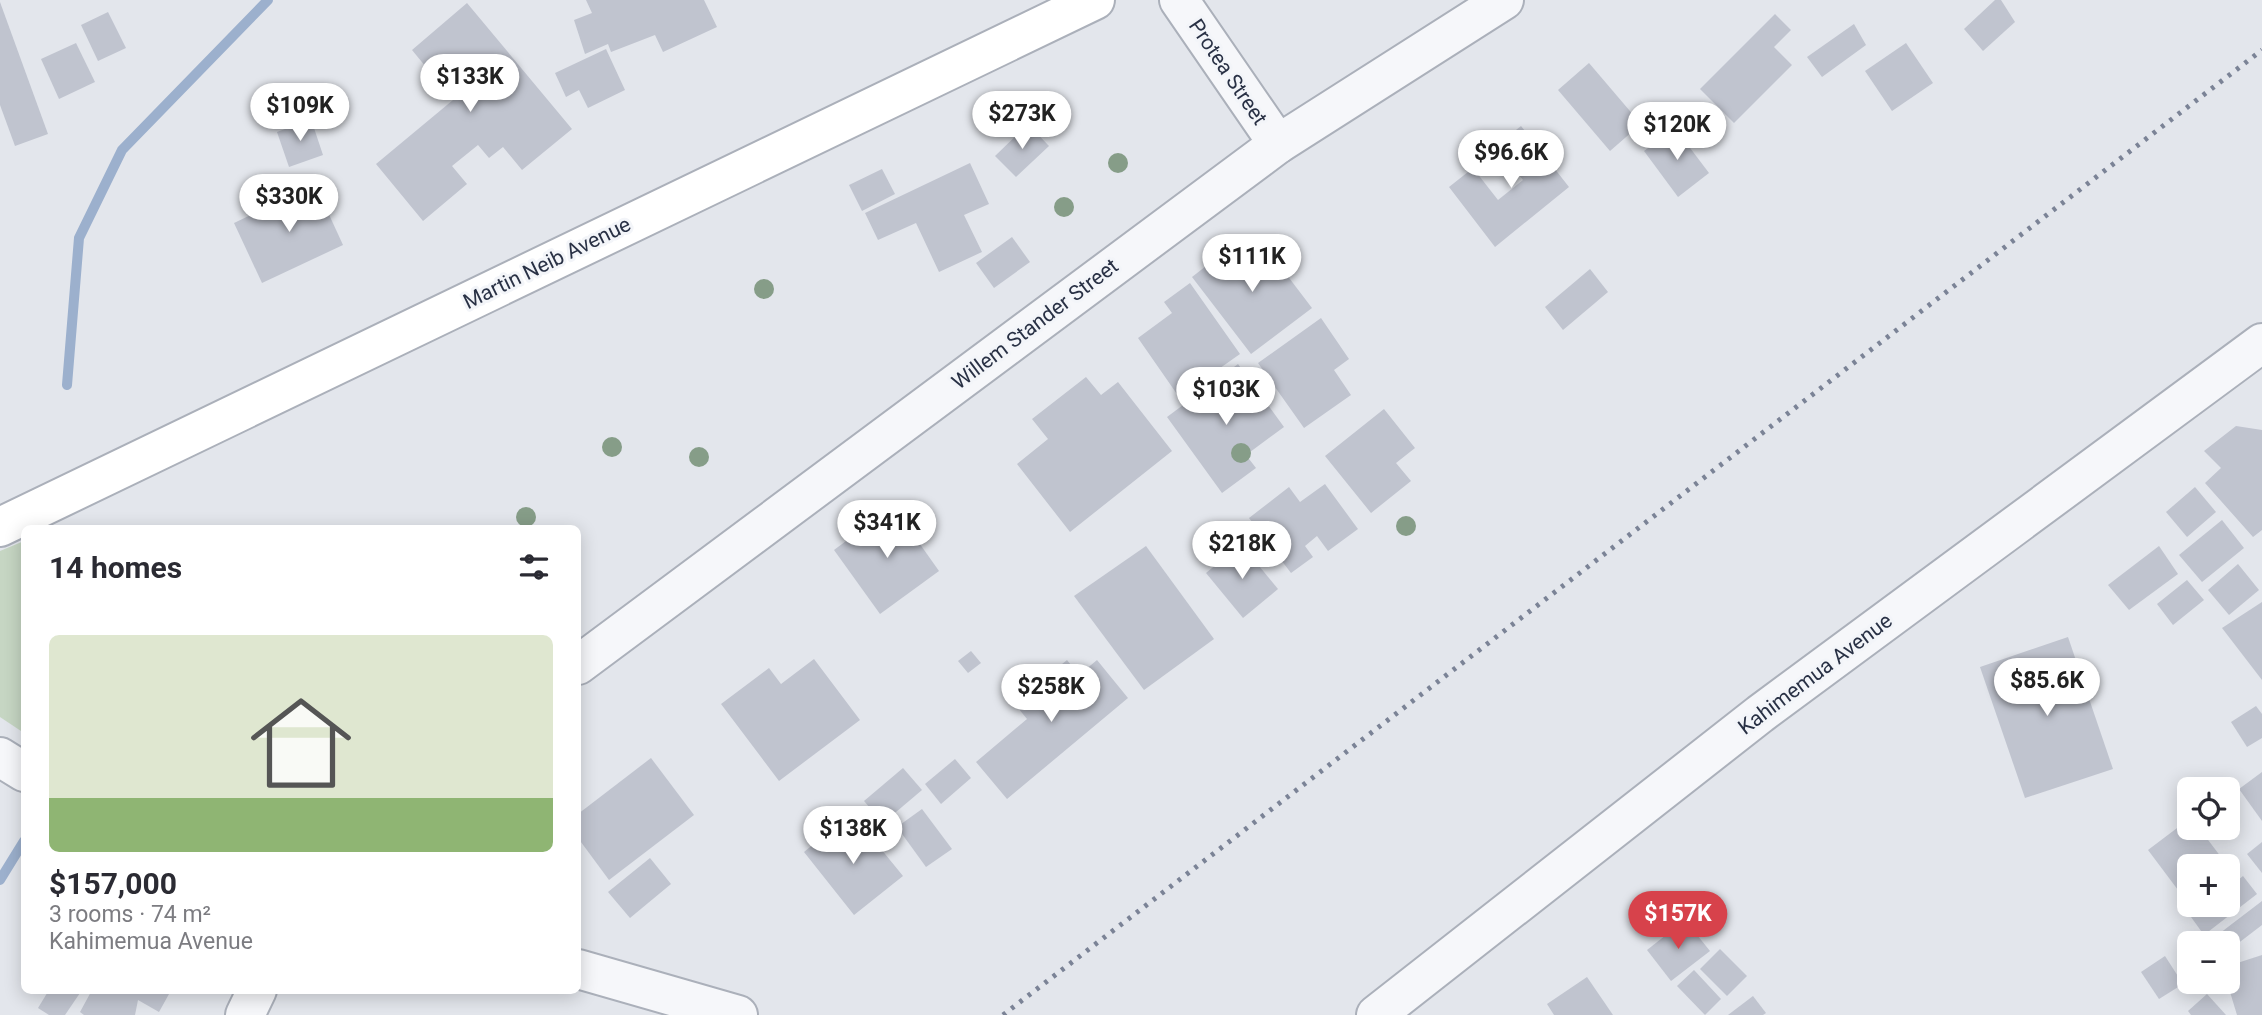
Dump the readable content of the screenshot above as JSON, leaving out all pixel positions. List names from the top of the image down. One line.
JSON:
{"streets":{"main road":["Martin Neib Avenue"],"street":["Protea Street","Willem Stander Street","Kahimemua Avenue"]},"crossings":[["Protea Street","Willem Stander Street"]],"page":{"price":["$133K","$109K","$273K","$120K","$96.6K","$330K","$111K","$103K","$341K","$218K","$85.6K","$258K","$138K","$157K"],"heading":"14 homes","list":[{"name":"$157,000","note":"3 rooms · 74 m² · Kahimemua Avenue"}],"map_buttons":["+","−"]}}
